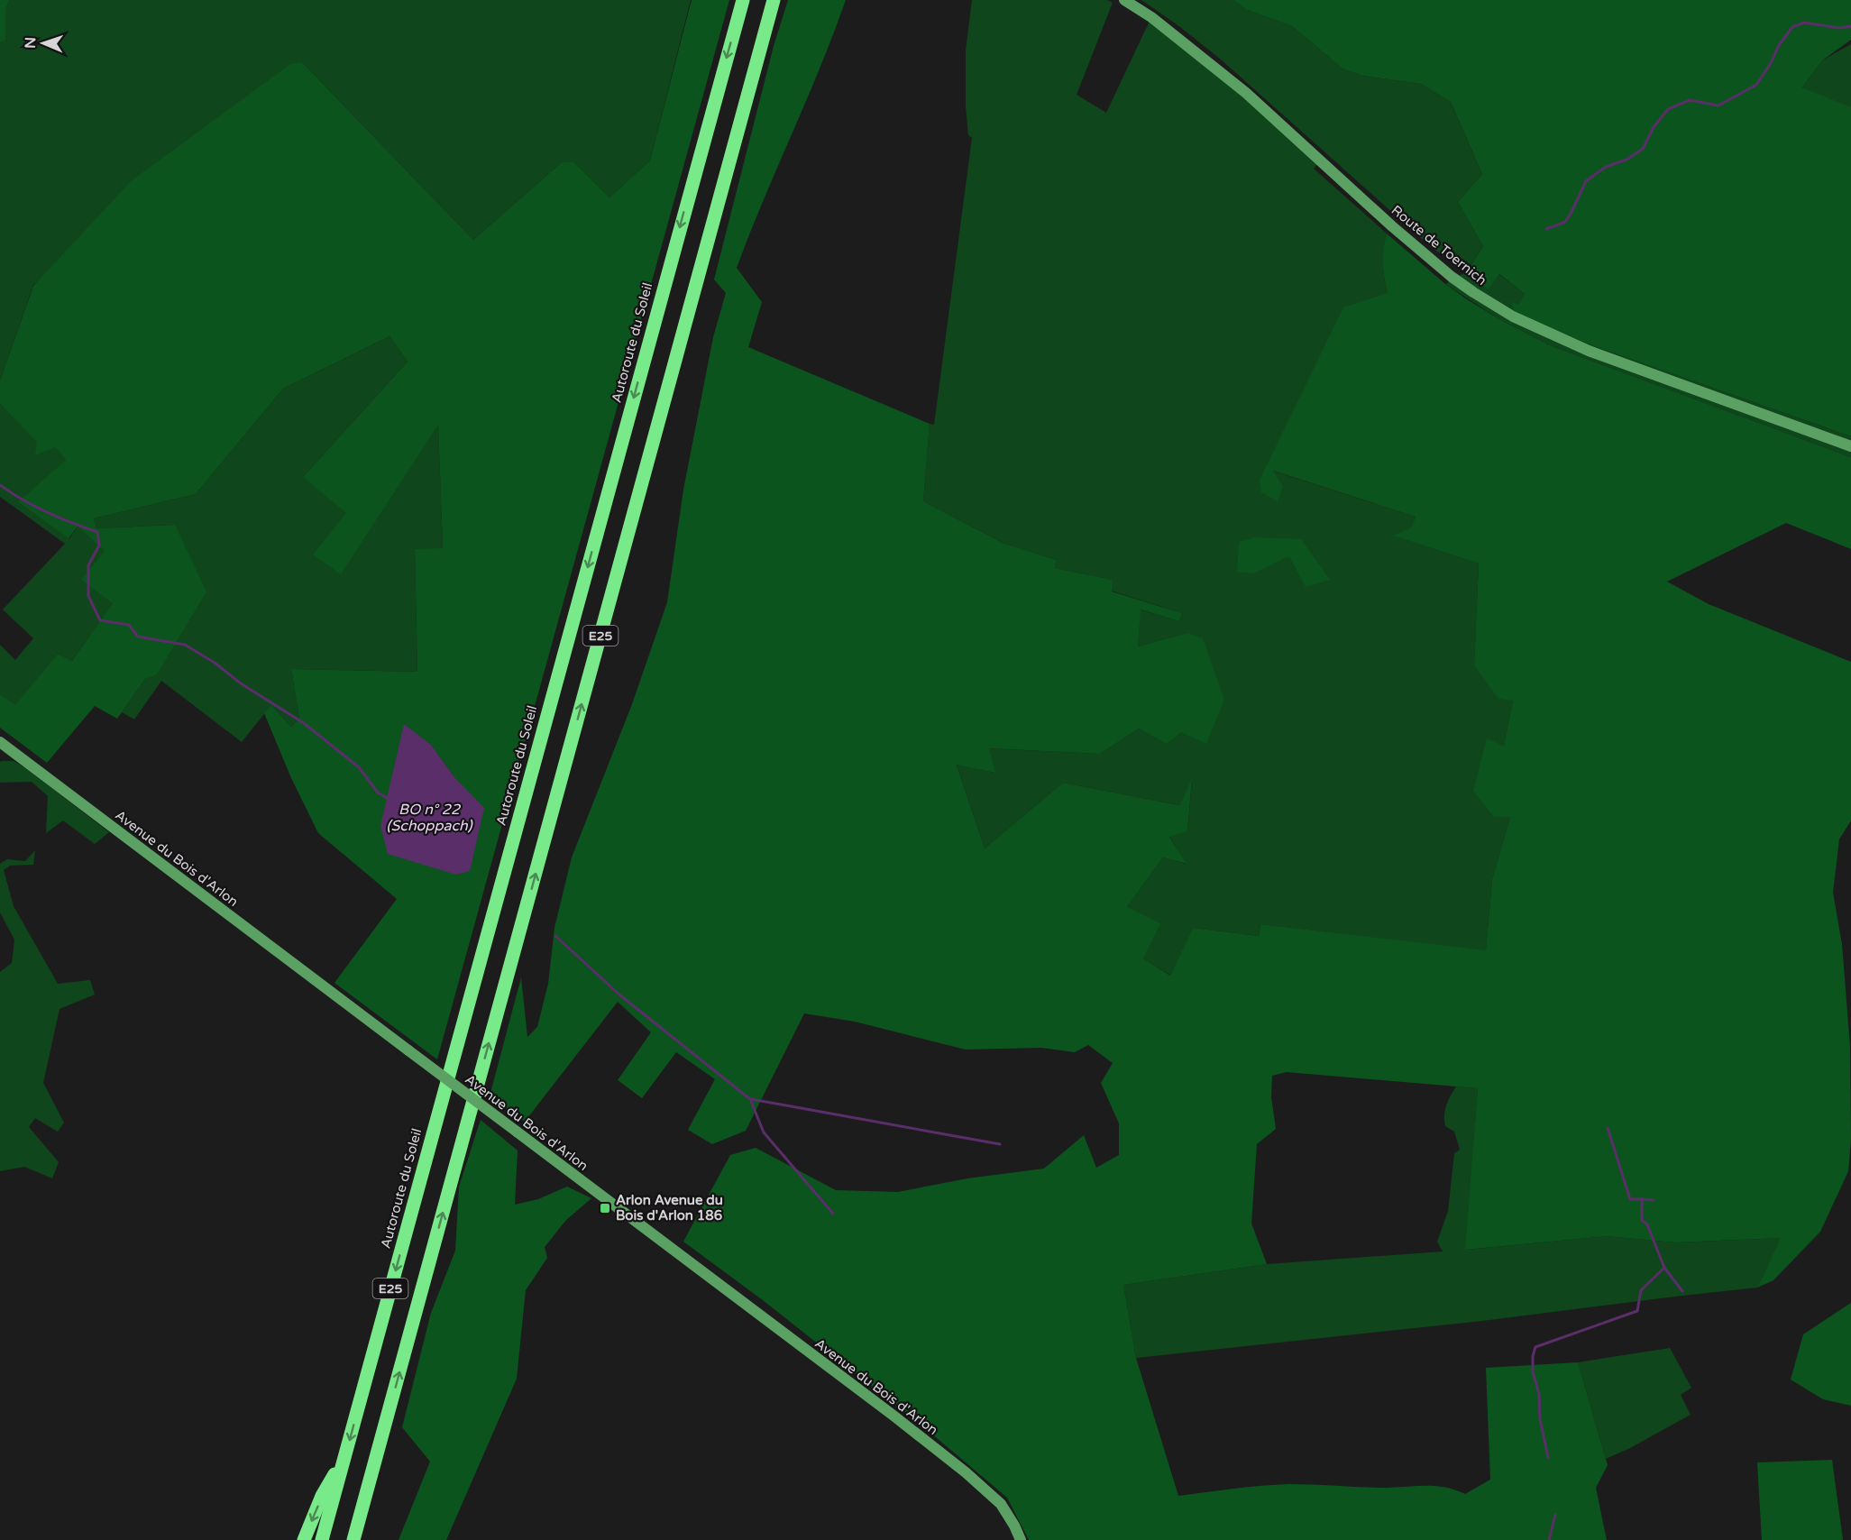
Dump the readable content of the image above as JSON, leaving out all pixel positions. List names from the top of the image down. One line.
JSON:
{"streets":{"highway":["Autoroute du Soleil","E25"],"main road":["Route de Toernich","Avenue du Bois d'Arlon"]},"water":["BO n° 22 (Schoppach)"],"places":{"transit":["Arlon Avenue du Bois d'Arlon 186"]},"north":"left"}
